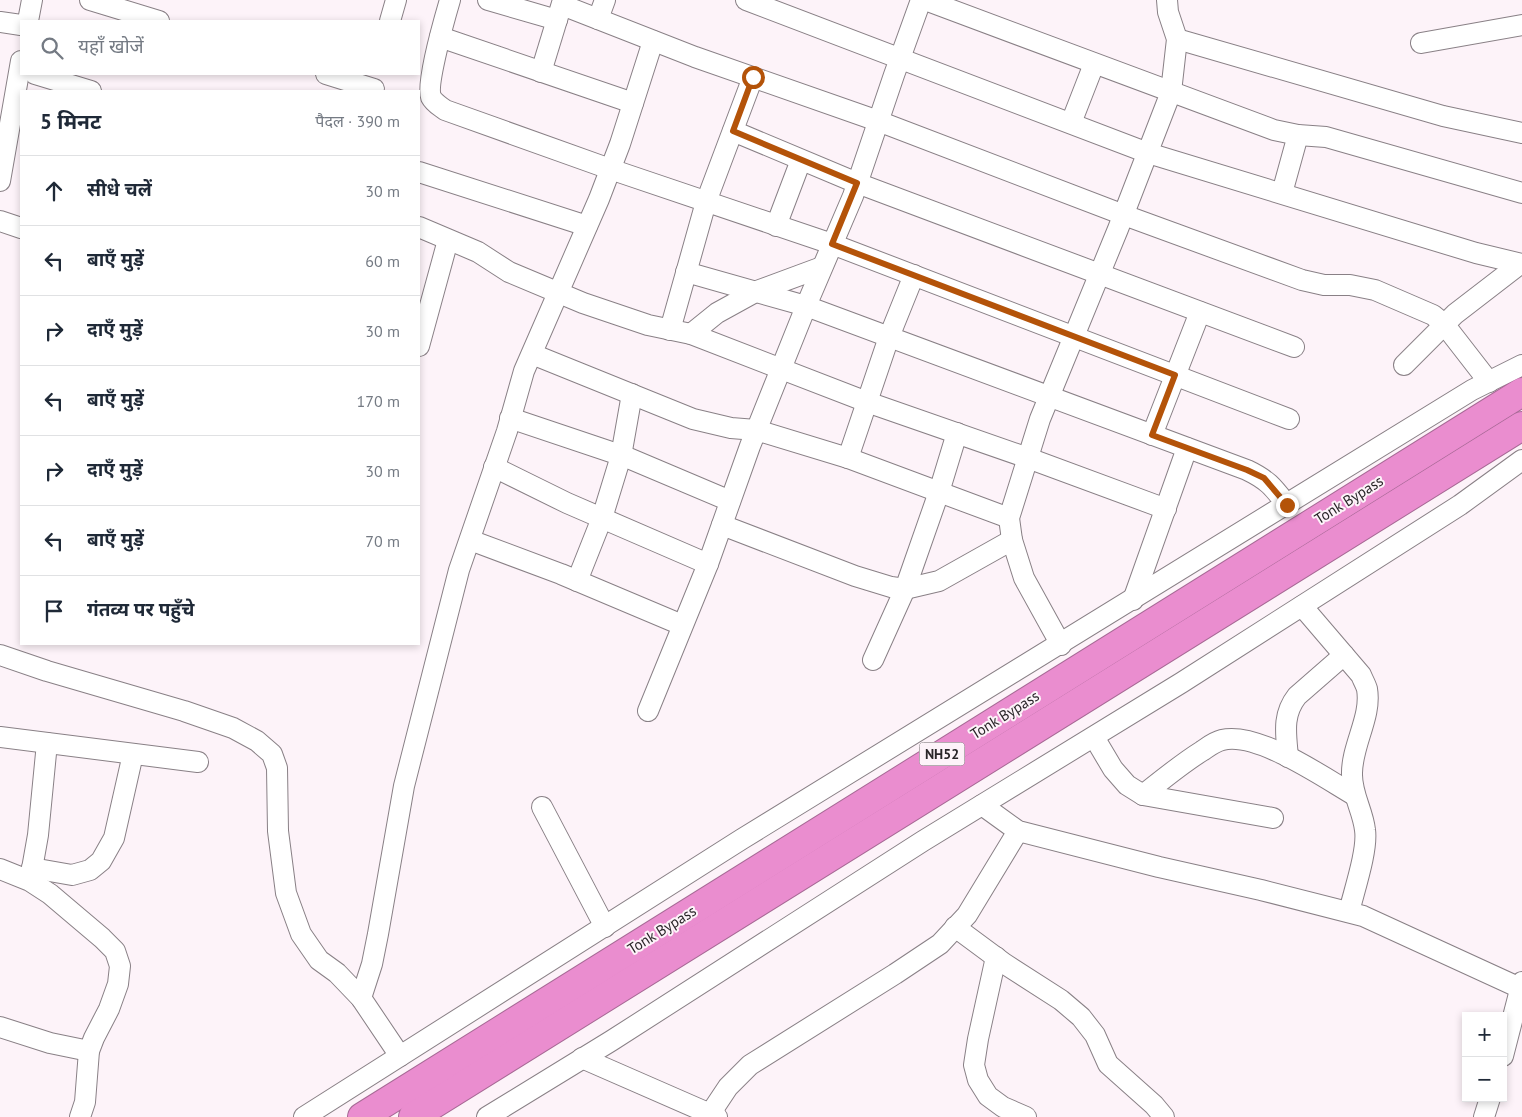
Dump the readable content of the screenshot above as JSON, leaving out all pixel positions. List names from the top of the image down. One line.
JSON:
{"streets":{"highway":["Tonk Bypass","NH52"]},"page":{"search":"यहाँ खोजें","heading":["5 मिनट","पैदल · 390 m"],"list":[["सीधे चलें","30 m"],["बाएँ मुड़ें","60 m"],["दाएँ मुड़ें","30 m"],["बाएँ मुड़ें","170 m"],["दाएँ मुड़ें","30 m"],["बाएँ मुड़ें","70 m"],"गंतव्य पर पहुँचे"],"map_buttons":["+","−"]}}
